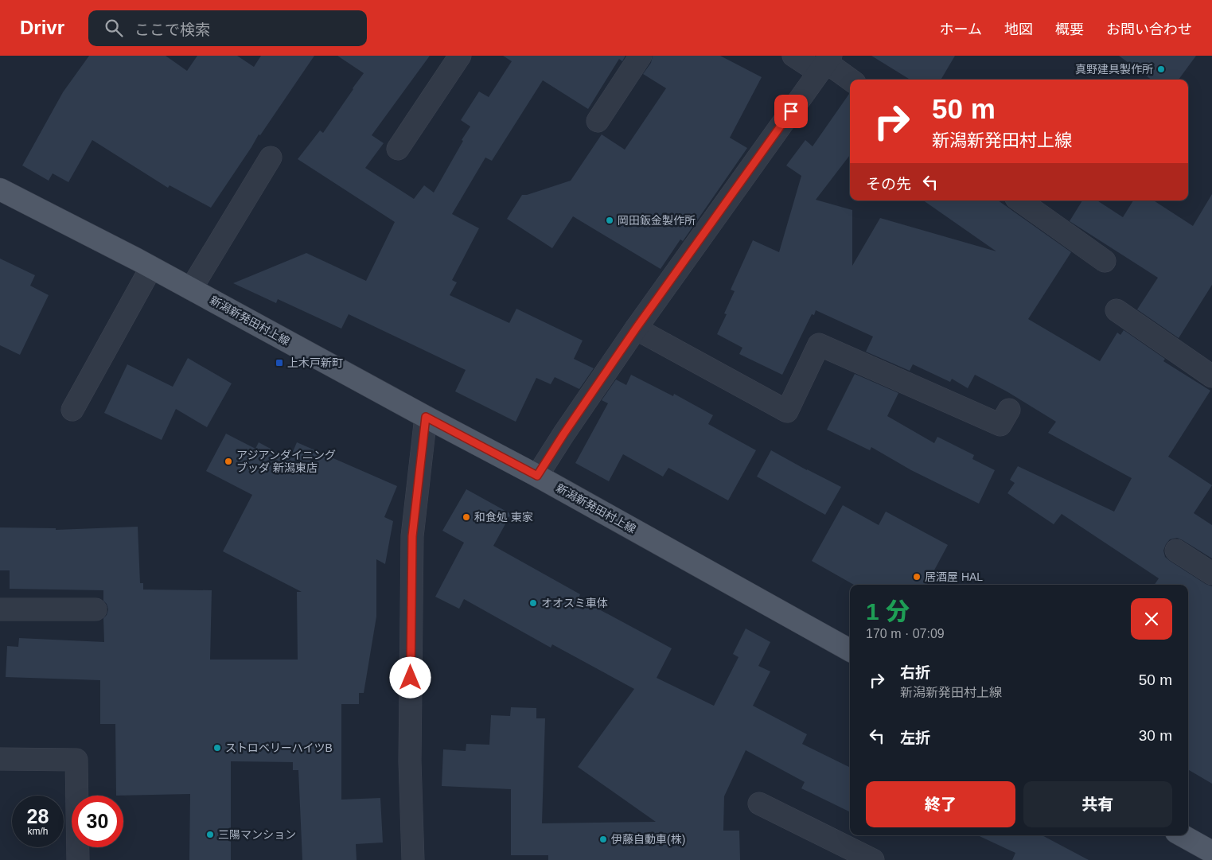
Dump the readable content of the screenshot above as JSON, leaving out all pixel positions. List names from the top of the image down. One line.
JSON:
{"streets":{"main road":["新潟新発田村上線"]},"places":{"other":["真野建具製作所","岡田鈑金製作所","アジアンダイニング ブッダ 新潟東店","和食処 東家","居酒屋 HAL","オオスミ車体","ストロベリーハイツB","三陽マンション","伊藤自動車(株)"],"transit":["上木戸新町"]},"page":{"header":"Drivr","search":"ここで検索","nav":["ホーム","地図","概要","お問い合わせ"],"turn":["50 m","新潟新発田村上線"],"then":"その先","heading":["1 分","170 m · 07:09"],"list":[{"name":"右折","note":"新潟新発田村上線","value":"50 m"},{"name":"左折","value":"30 m"}],"buttons":["終了","共有"],"speed":"28 km/h","limit":"30"}}
